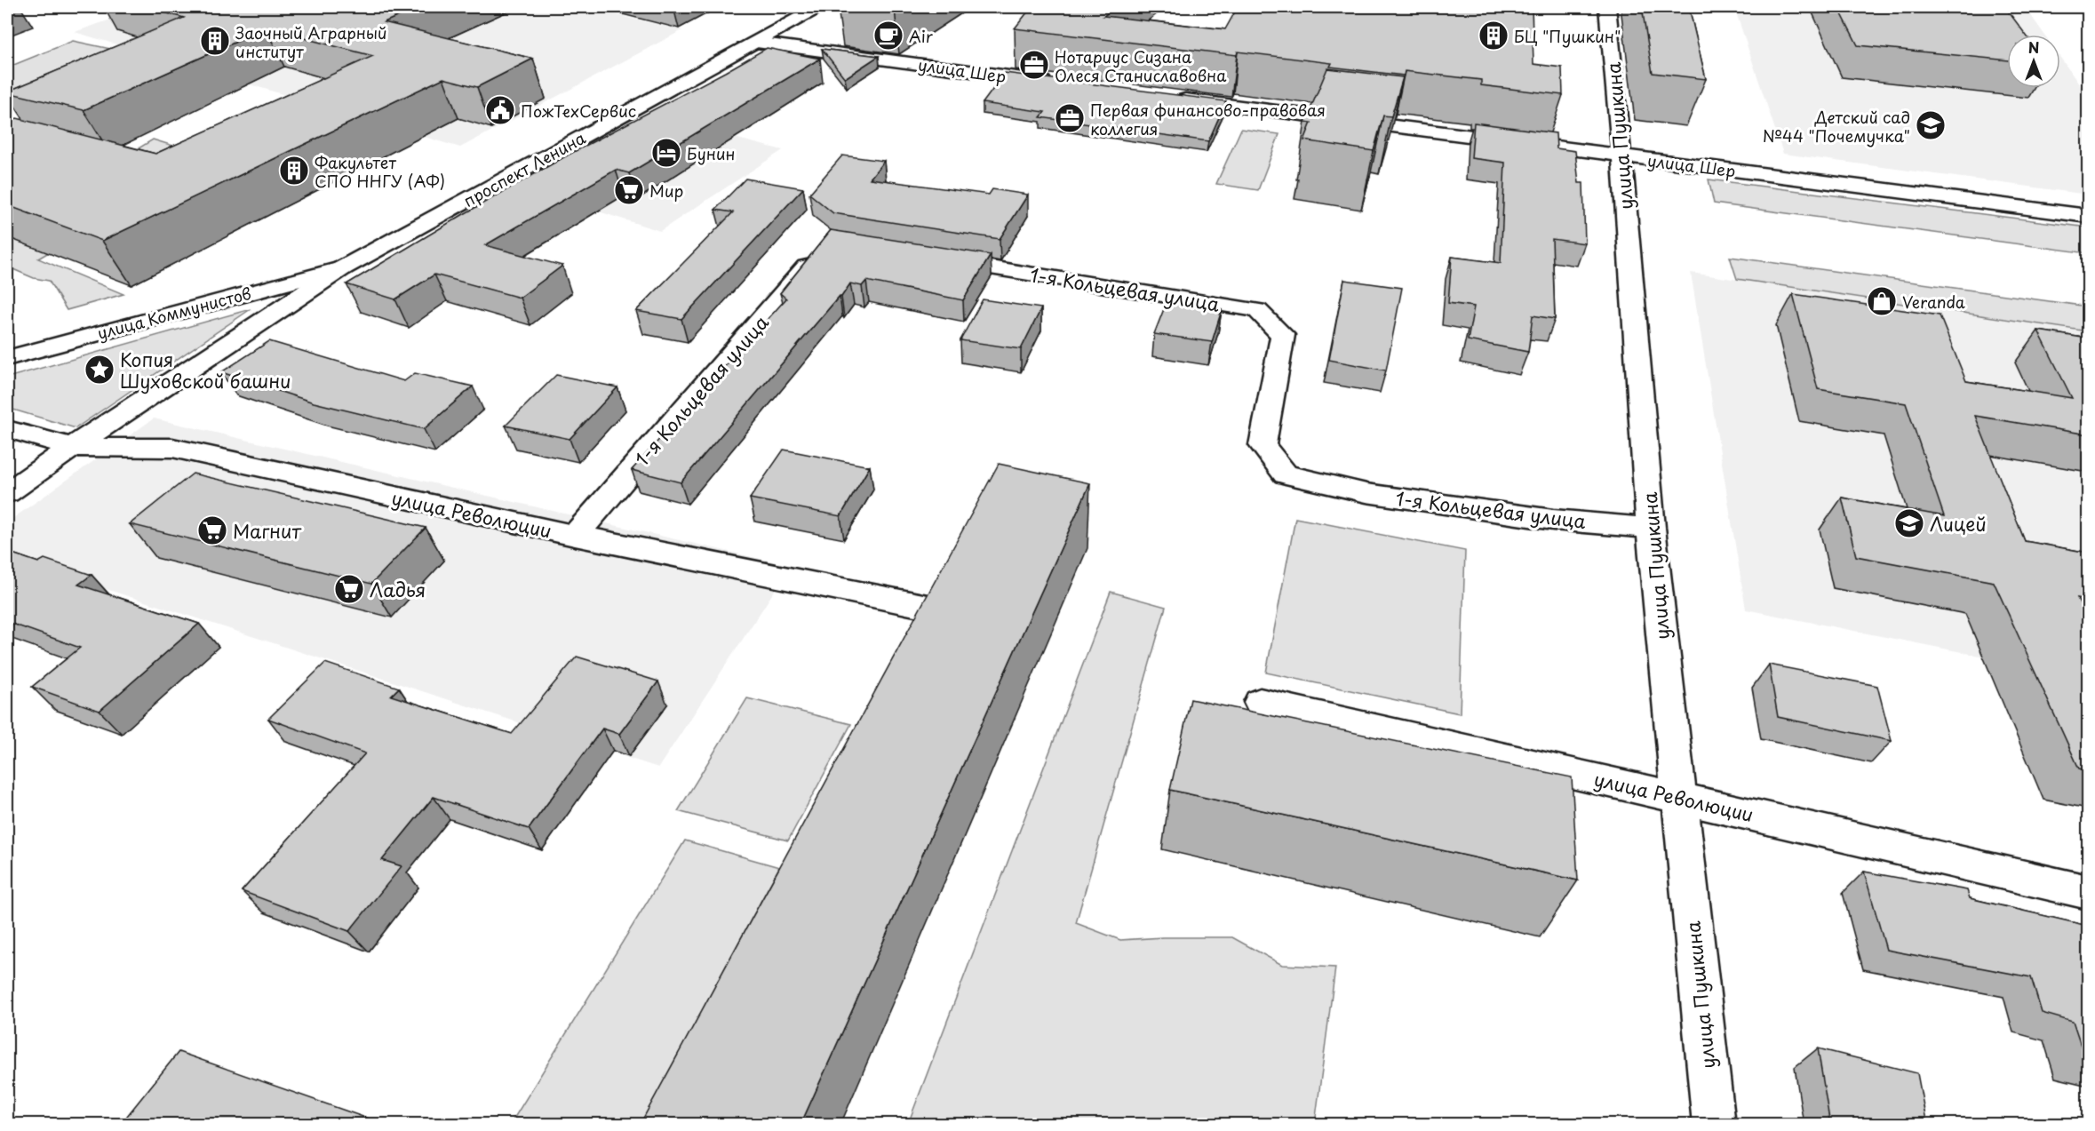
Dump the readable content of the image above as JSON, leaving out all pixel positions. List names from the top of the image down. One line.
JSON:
{"streets":{"street":["улица Шер","улица Пушкина","проспект Ленина","1-я Кольцевая улица","улица Коммунистов","улица Революции"]},"crossings":[["улица Шер","улица Пушкина"],["улица Шер","проспект Ленина"],["улица Пушкина","1-я Кольцевая улица"],["улица Пушкина","улица Революции"],["проспект Ленина","улица Коммунистов"],["1-я Кольцевая улица","улица Революции"]],"places":{"cafe":["Air"],"building":["БЦ \"Пушкин\"","Заочный Аграрный институт","Факультет СПО ННГУ (АФ)"],"office":["Нотариус Сизана Олеся Станиславовна","Первая финансово-правовая коллегия"],"public building":["ПожТехСервис"],"school or university":["Детский сад №44 \"Почемучка\"","Лицей"],"hotel":["Бунин"],"supermarket":["Мир","Магнит","Ладья"],"shop":["Veranda"],"place":["Копия Шуховской башни"]},"north":"top"}
